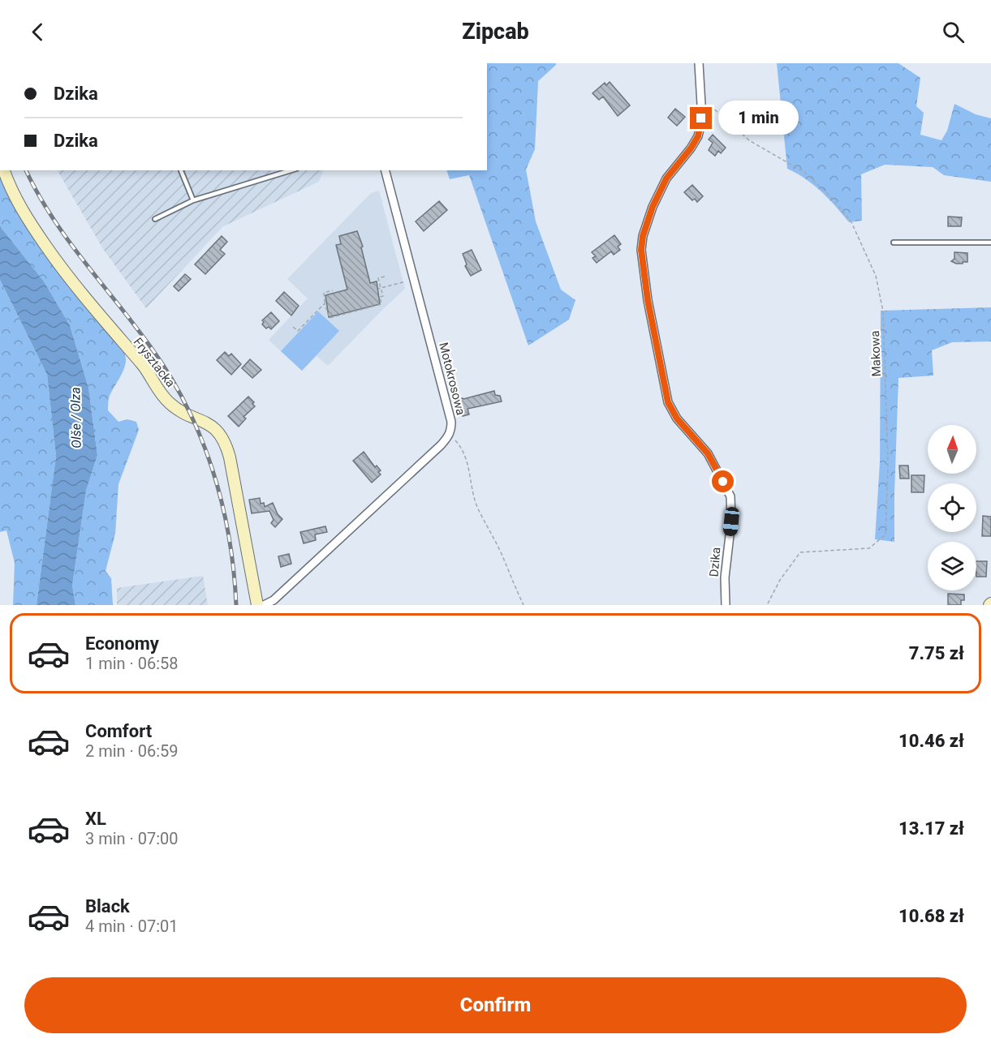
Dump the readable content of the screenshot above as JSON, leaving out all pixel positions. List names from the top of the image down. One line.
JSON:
{"streets":{"street":["Frysztacka","Motokrosowa","Dzika"],"path":["Makowa"]},"crossings":[["Makowa","Dzika"]],"water":["Olše / Olza"],"north":"top","page":{"header":"Zipcab","banner":["Dzika","Dzika"],"bubble":"1 min","list":[{"name":"Economy","note":"1 min · 06:58","value":"7.75 zł"},{"name":"Comfort","note":"2 min · 06:59","value":"10.46 zł"},{"name":"XL","note":"3 min · 07:00","value":"13.17 zł"},{"name":"Black","note":"4 min · 07:01","value":"10.68 zł"}],"buttons":"Confirm"}}
